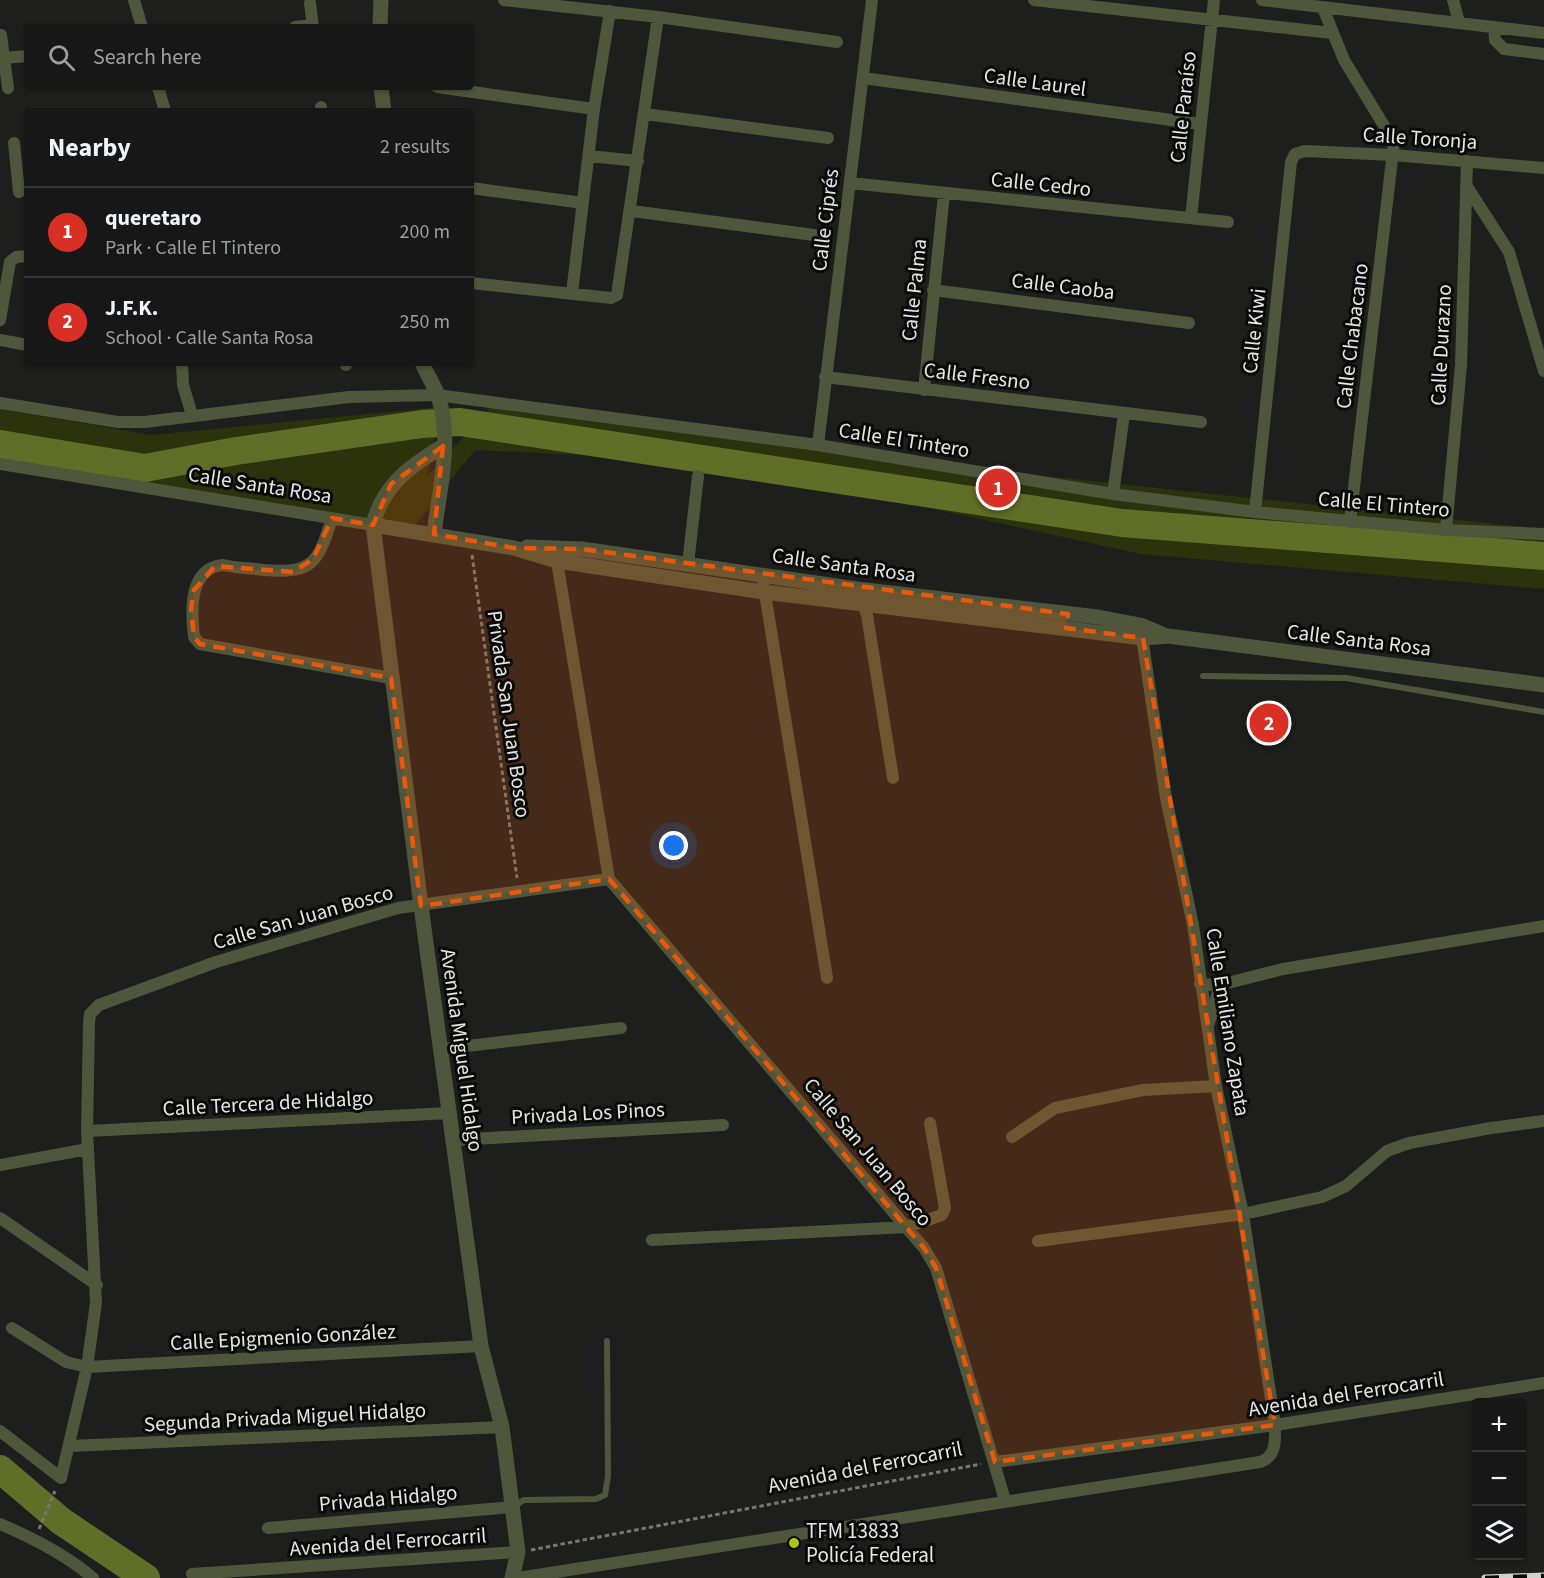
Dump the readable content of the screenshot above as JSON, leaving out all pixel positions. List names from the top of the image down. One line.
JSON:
{"streets":{"street":["Calle Laurel","Calle Paraíso","Calle Toronja","Calle Cedro","Calle Ciprés","Calle Caoba","Calle Palma","Calle Kiwi","Calle Chabacano","Calle Durazno","Calle Fresno","Calle El Tintero","Calle Santa Rosa","Calle San Juan Bosco","Calle Emiliano Zapata","Avenida Miguel Hidalgo","Calle Tercera de Hidalgo","Privada Los Pinos","Calle Epigmenio González","Avenida del Ferrocarril","Segunda Privada Miguel Hidalgo","Privada Hidalgo"],"path":["Privada San Juan Bosco"]},"crossings":[["Calle Laurel","Calle Paraíso"],["Calle Laurel","Calle Ciprés"],["Calle Paraíso","Calle Cedro"],["Calle Toronja","Calle Kiwi"],["Calle Toronja","Calle Chabacano"],["Calle Toronja","Calle Durazno"],["Calle Cedro","Calle Ciprés"],["Calle Cedro","Calle Palma"],["Calle Ciprés","Calle Fresno"],["Calle Ciprés","Calle El Tintero"],["Calle Caoba","Calle Palma"],["Calle Palma","Calle Fresno"],["Calle Kiwi","Calle El Tintero"],["Calle Chabacano","Calle El Tintero"],["Calle Durazno","Calle El Tintero"],["Calle Santa Rosa","Privada San Juan Bosco"],["Calle Santa Rosa","Calle Emiliano Zapata"],["Calle Santa Rosa","Avenida Miguel Hidalgo"],["Privada San Juan Bosco","Calle San Juan Bosco"],["Calle San Juan Bosco","Calle Emiliano Zapata"],["Calle San Juan Bosco","Avenida Miguel Hidalgo"],["Calle San Juan Bosco","Calle Tercera de Hidalgo"],["Calle San Juan Bosco","Avenida del Ferrocarril"],["Calle Emiliano Zapata","Avenida del Ferrocarril"],["Avenida Miguel Hidalgo","Calle Tercera de Hidalgo"],["Avenida Miguel Hidalgo","Privada Los Pinos"],["Avenida Miguel Hidalgo","Calle Epigmenio González"],["Avenida Miguel Hidalgo","Avenida del Ferrocarril"],["Avenida Miguel Hidalgo","Segunda Privada Miguel Hidalgo"],["Avenida Miguel Hidalgo","Privada Hidalgo"]],"places":["TFM 13833 Policía Federal"],"page":{"search":"Search here","heading":["Nearby","2 results"],"list":[{"mark":"1","name":"queretaro","note":"Park · Calle El Tintero","value":"200 m"},{"mark":"2","name":"J.F.K.","note":"School · Calle Santa Rosa","value":"250 m"}],"pins":["1","2"],"map_buttons":["+","−"]}}
